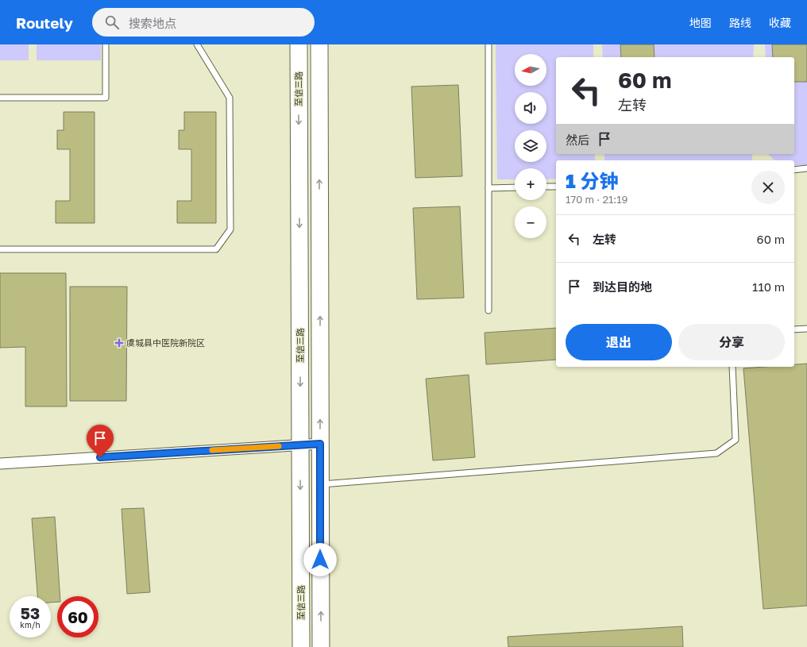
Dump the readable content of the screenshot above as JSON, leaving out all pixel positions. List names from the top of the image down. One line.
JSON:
{"streets":{"main road":["至信三路"]},"places":{"health":["虞城县中医院新院区"]},"north":"left","page":{"header":"Routely","search":"搜索地点","nav":["地图","路线","收藏"],"map_buttons":["+","−"],"turn":["60 m","左转"],"then":"然后","heading":["1 分钟","170 m · 21:19"],"list":[{"name":"左转","value":"60 m"},{"name":"到达目的地","value":"110 m"}],"buttons":["退出","分享"],"speed":"53 km/h","limit":"60"}}
